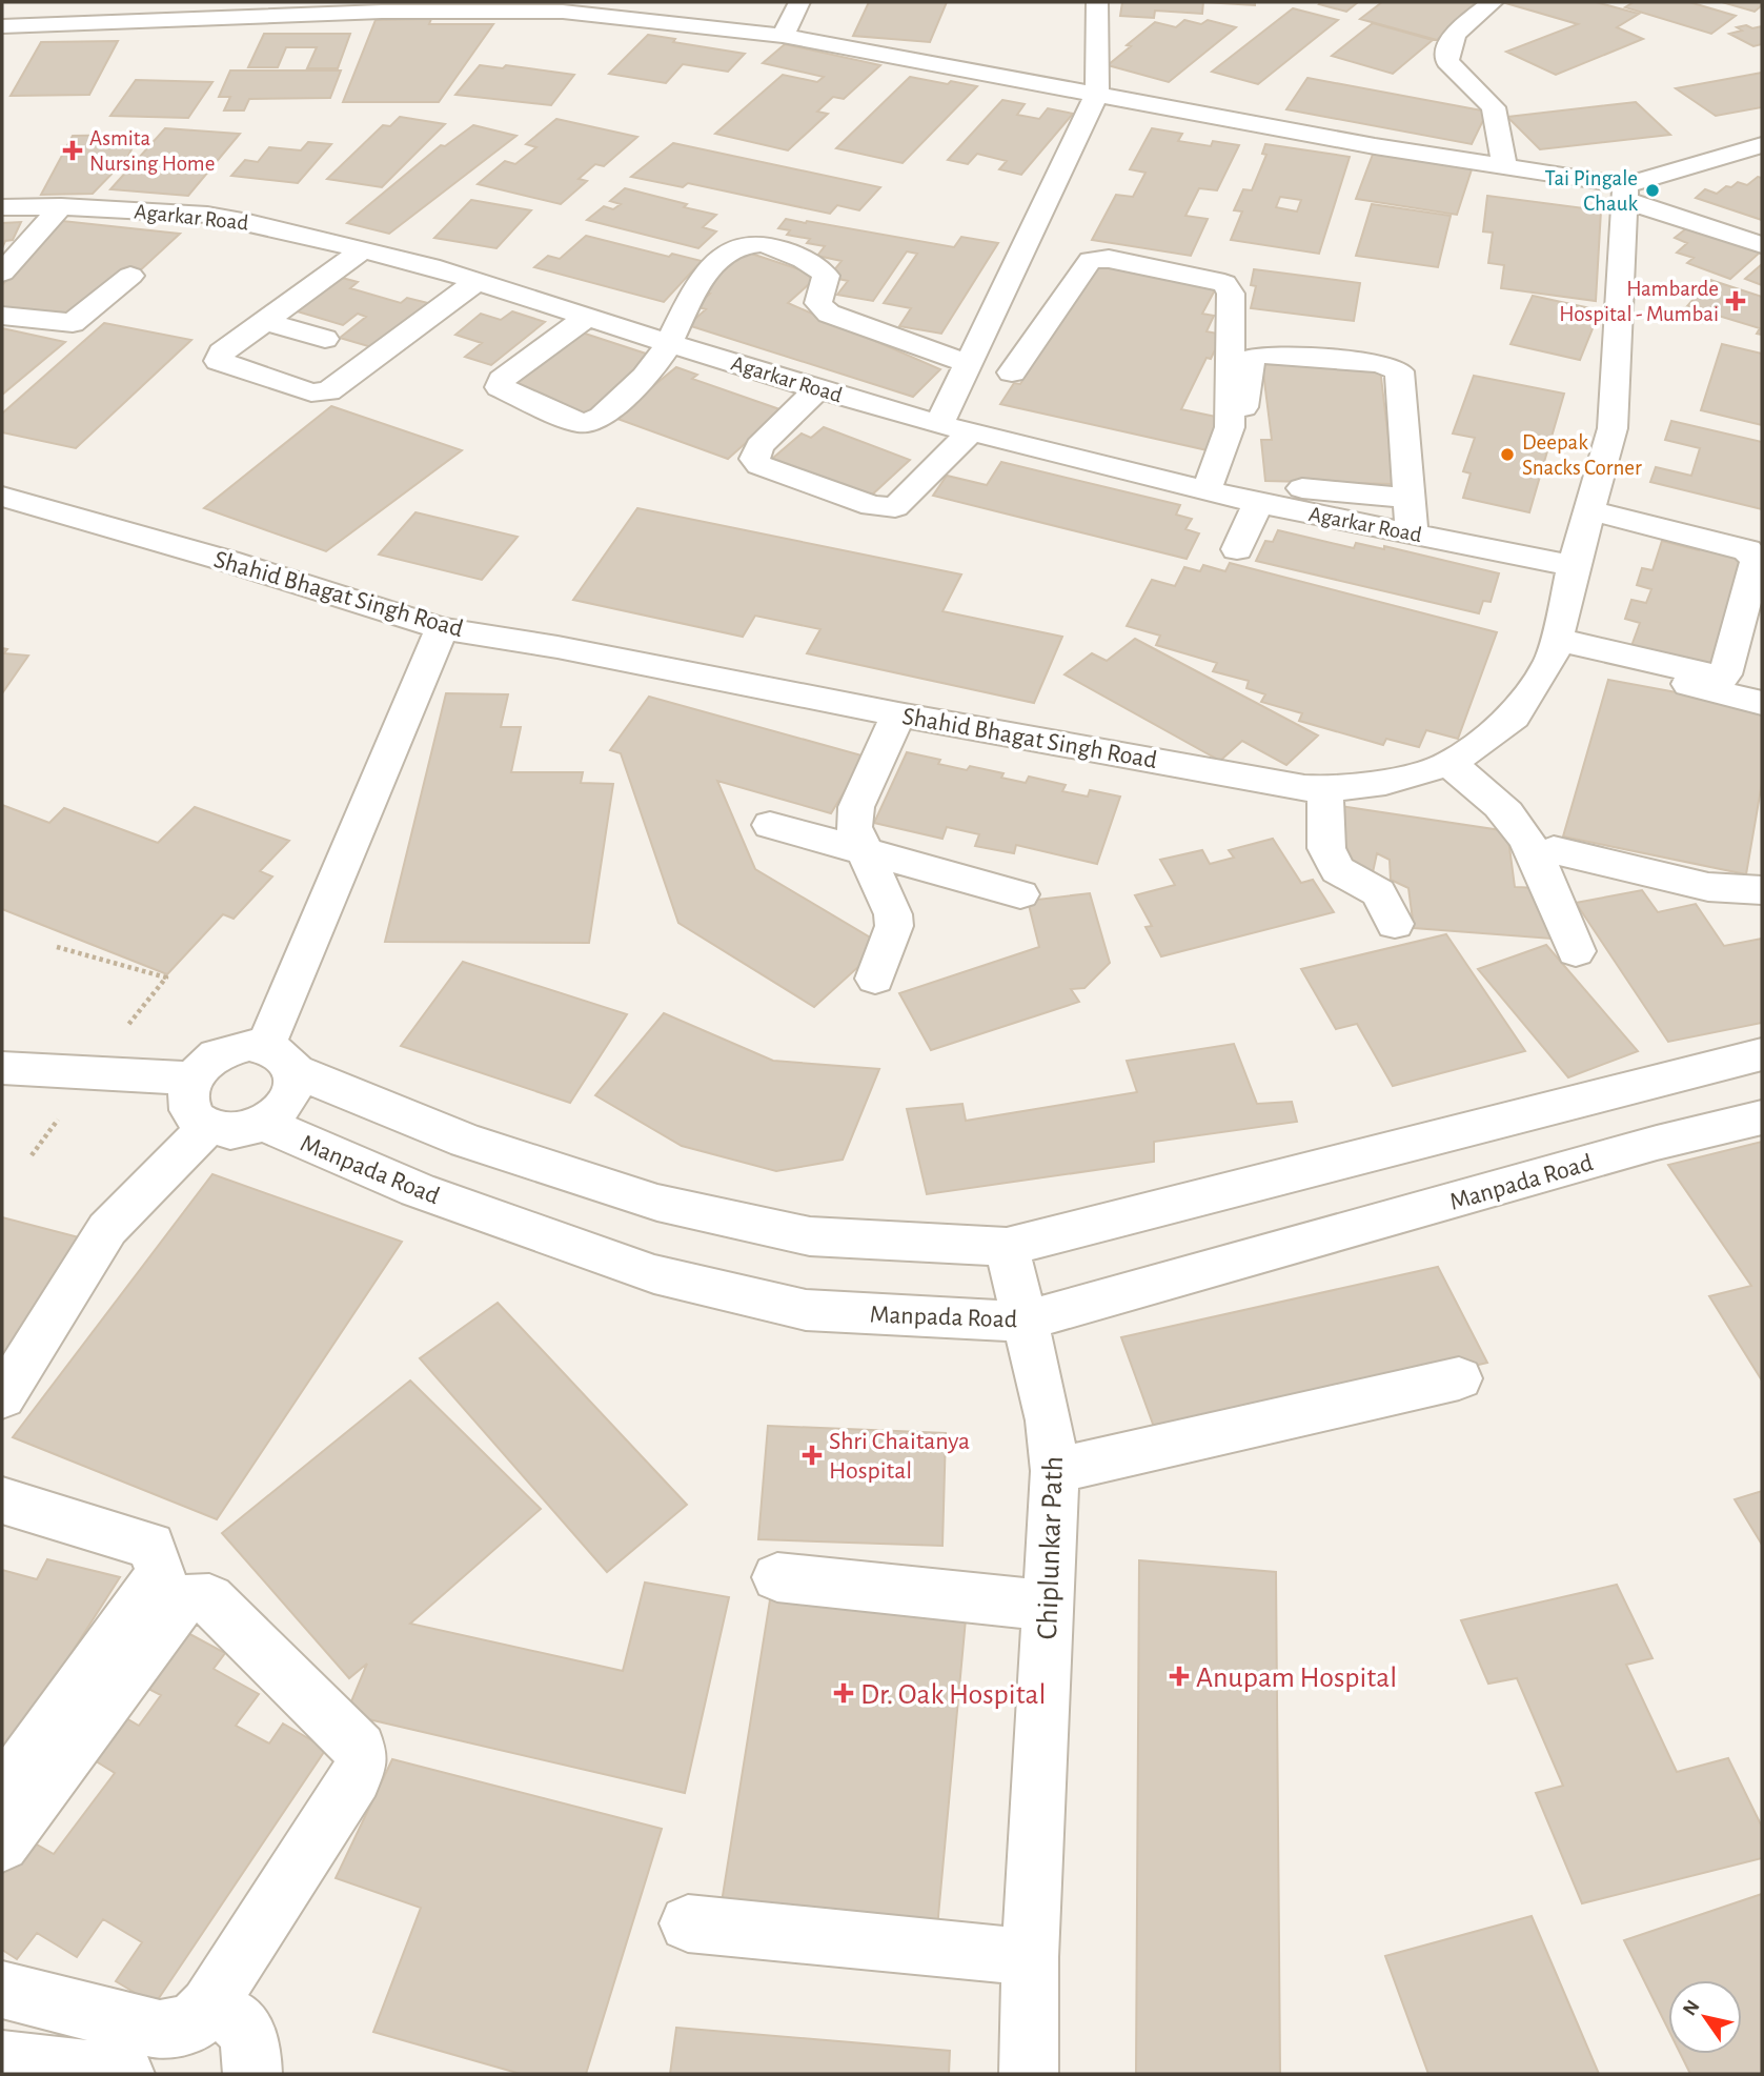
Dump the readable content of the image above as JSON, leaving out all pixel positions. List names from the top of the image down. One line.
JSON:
{"streets":{"street":["Agarkar Road","Shahid Bhagat Singh Road","Manpada Road","Chiplunkar Path"]},"crossings":[["Agarkar Road","Shahid Bhagat Singh Road"],["Manpada Road","Chiplunkar Path"]],"places":{"health":["Asmita Nursing Home","Hambarde Hospital - Mumbai","Shri Chaitanya Hospital","Anupam Hospital","Dr. Oak Hospital"],"other":["Tai Pingale Chauk","Deepak Snacks Corner"]},"north":"top left"}
